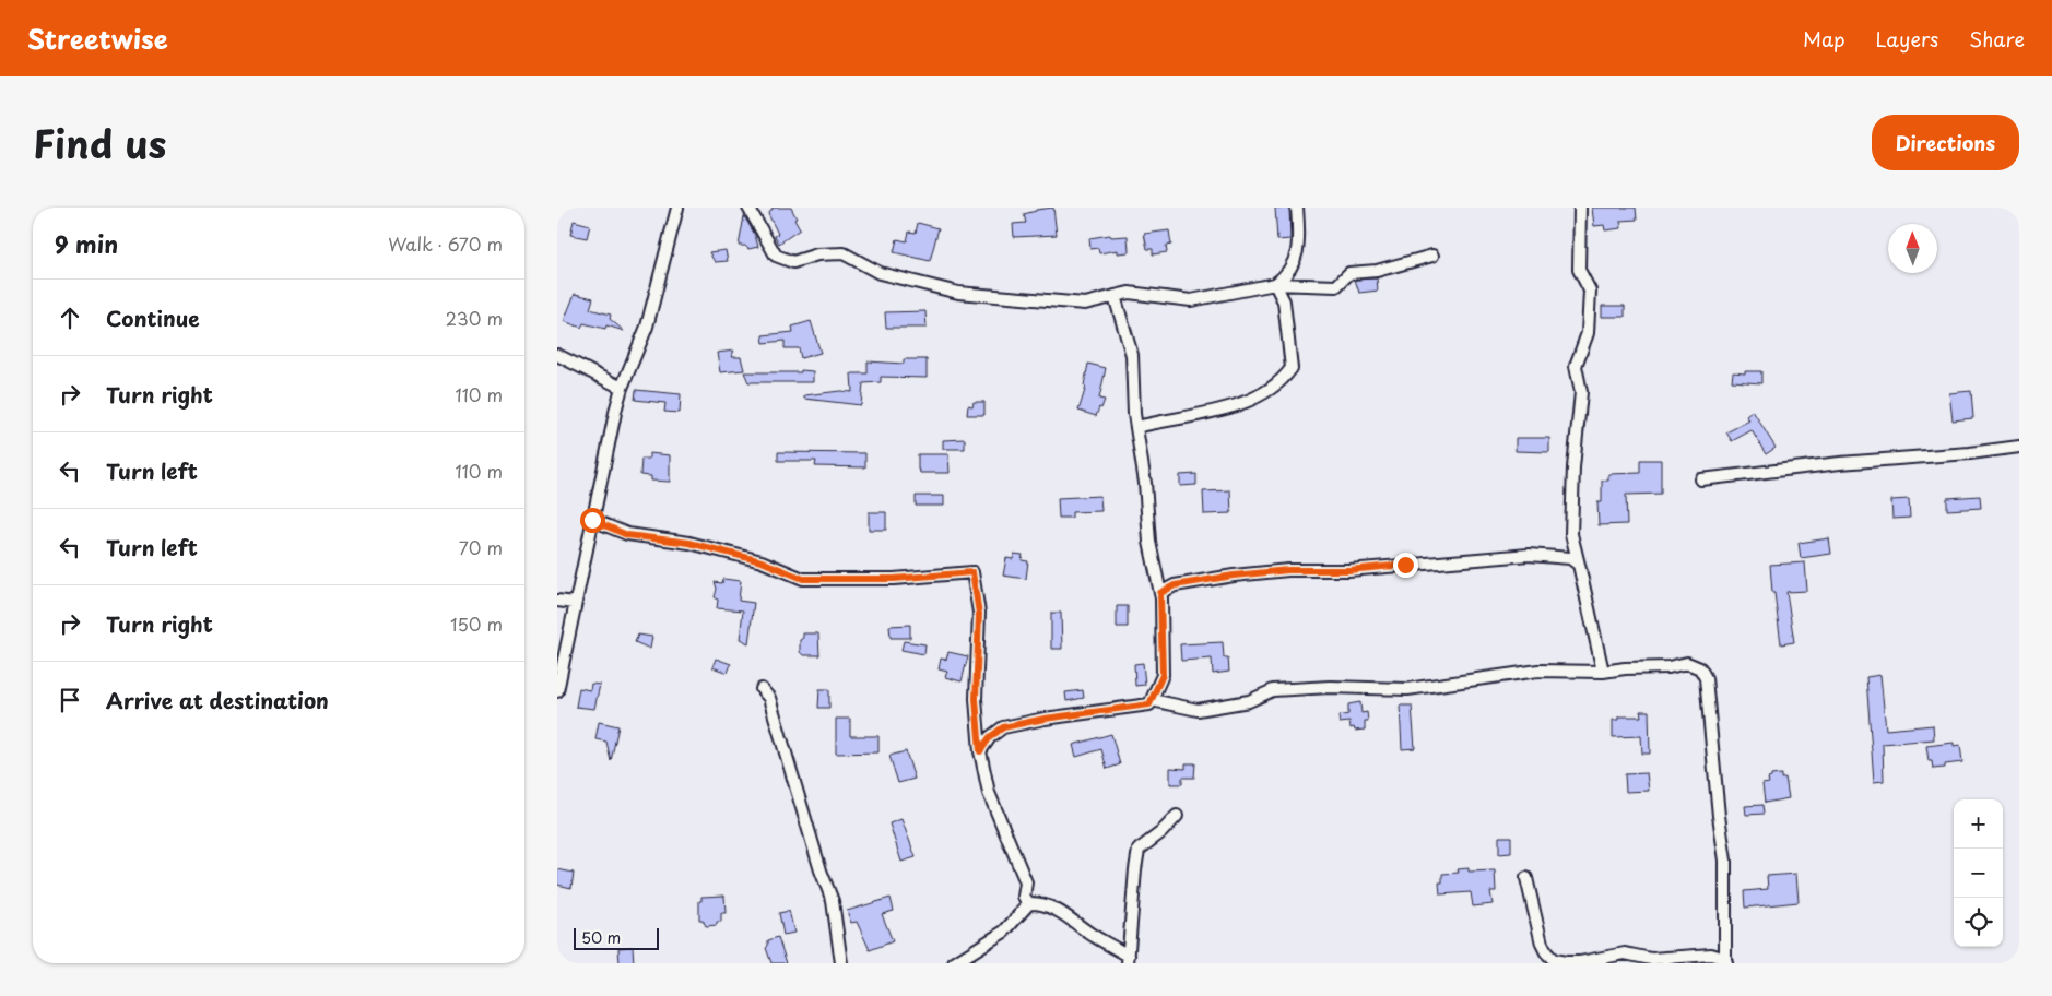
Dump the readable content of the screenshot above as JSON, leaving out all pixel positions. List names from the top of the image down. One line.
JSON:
{"scale_bar":"50 m","north":"top","page":{"header":"Streetwise","nav":["Map","Layers","Share"],"title":"Find us","buttons":"Directions","heading":["9 min","Walk · 670 m"],"list":[["Continue","230 m"],["Turn right","110 m"],["Turn left","110 m"],["Turn left","70 m"],["Turn right","150 m"],"Arrive at destination"],"map_buttons":["+","−"],"scale":"50 m"}}
